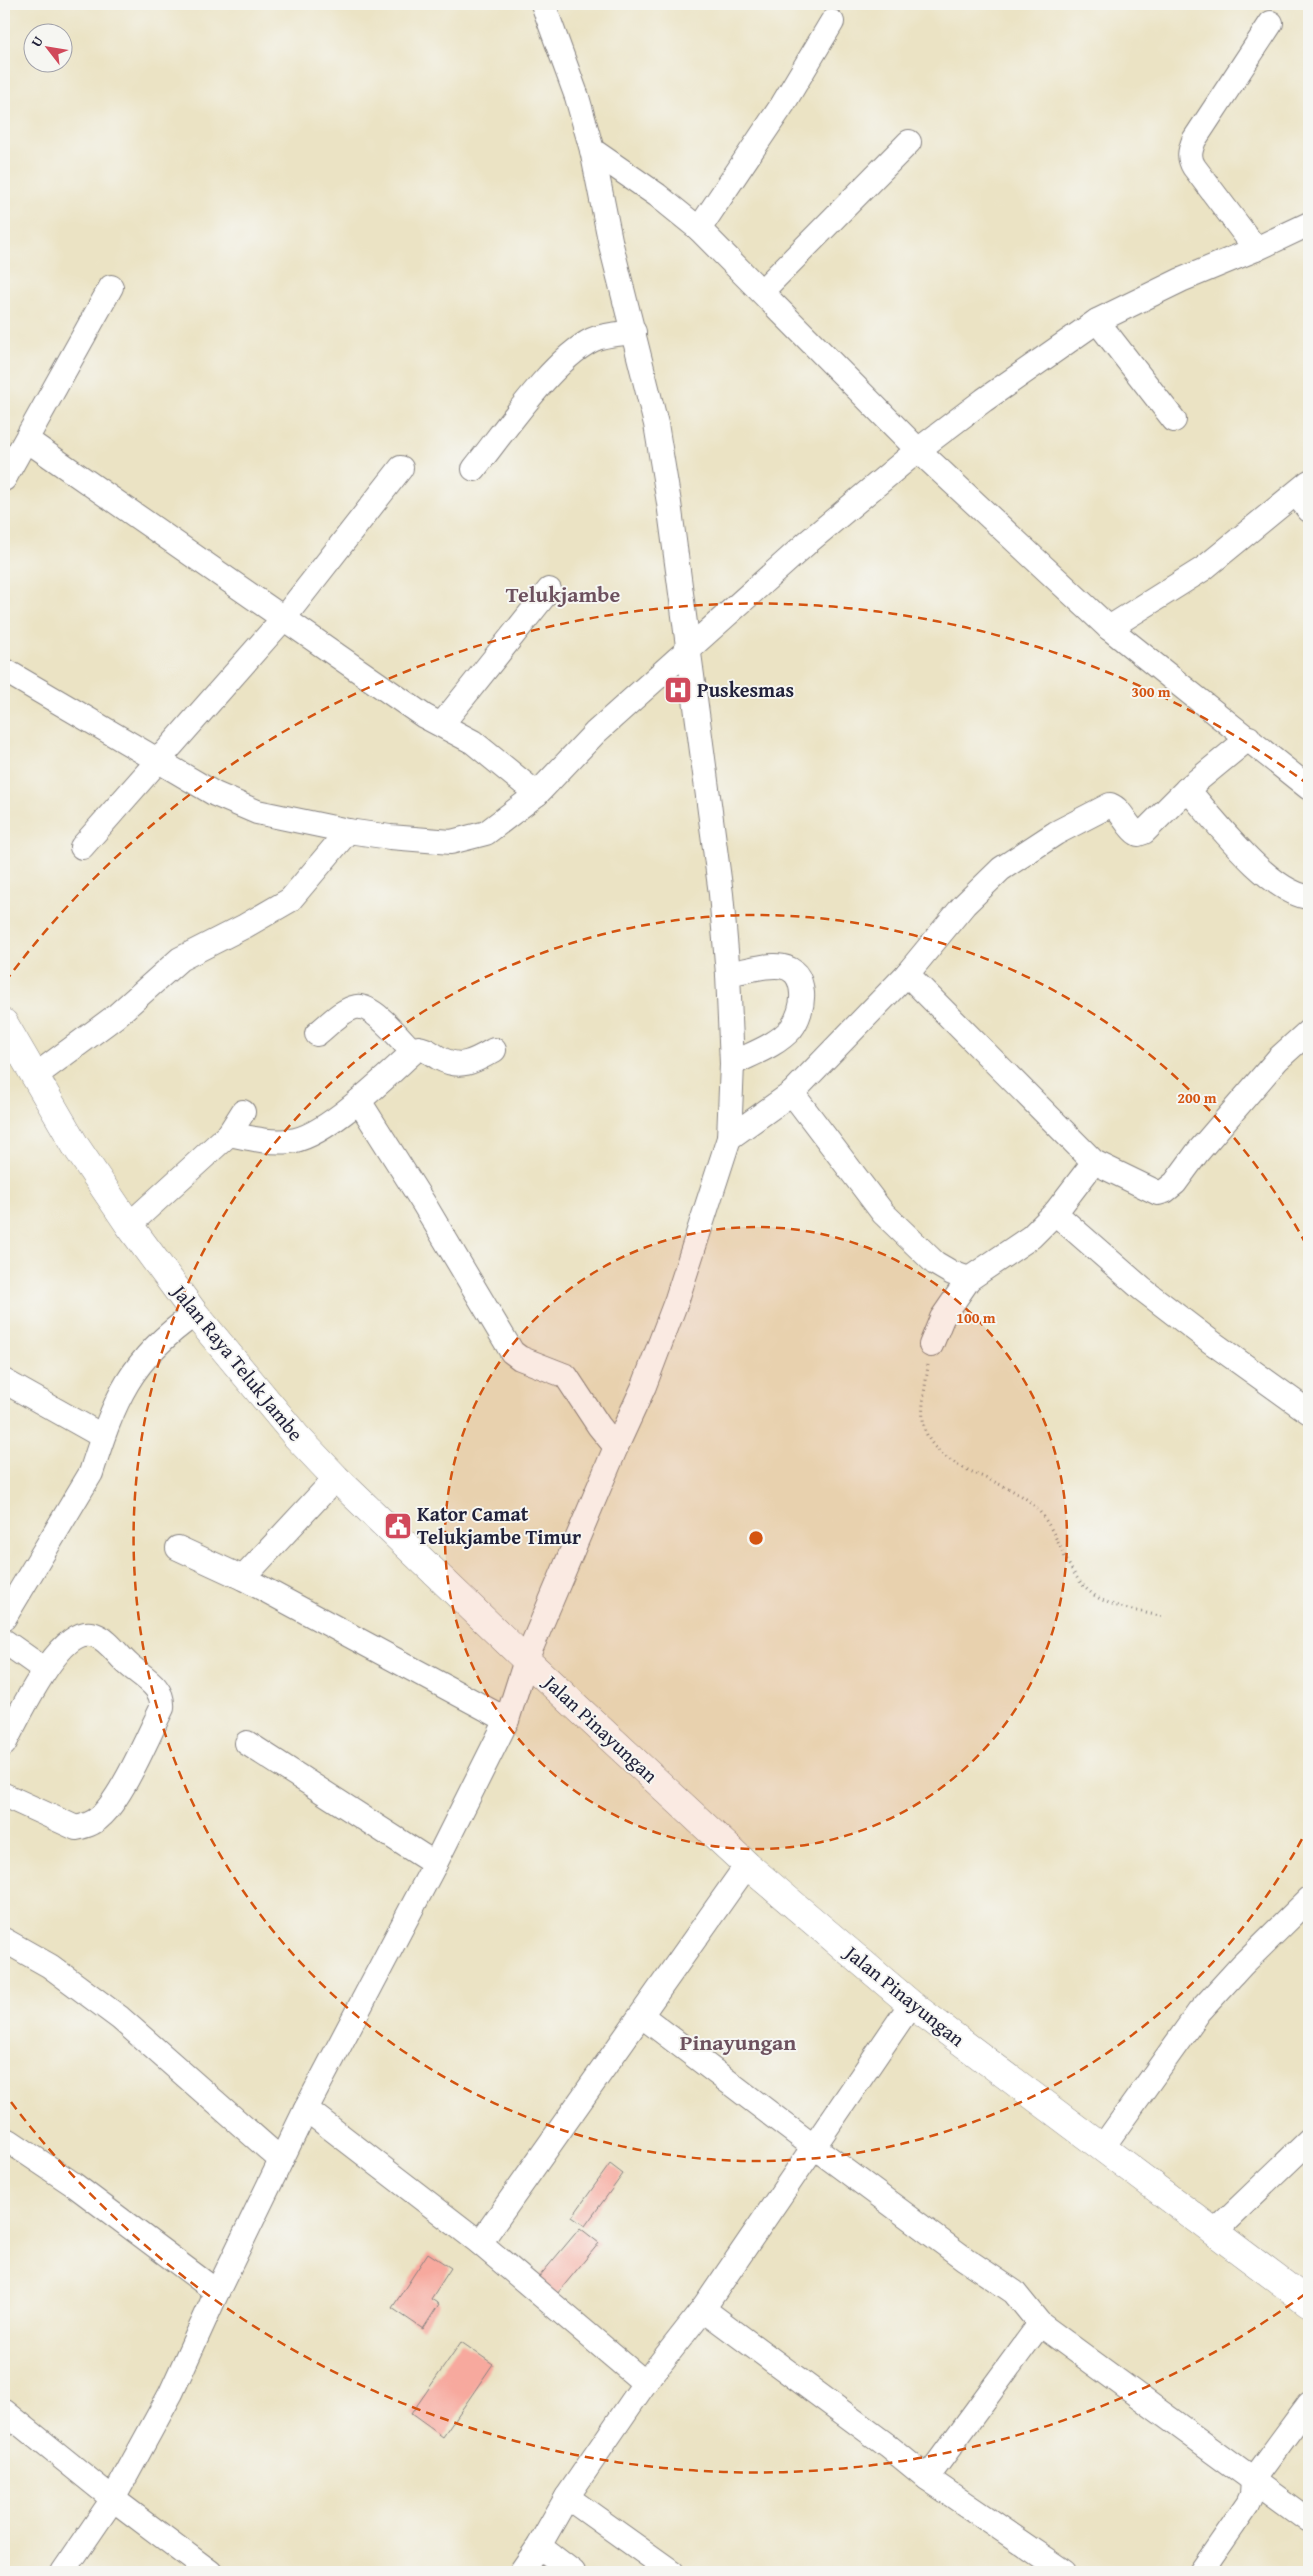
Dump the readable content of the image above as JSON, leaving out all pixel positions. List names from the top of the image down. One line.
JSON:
{"streets":{"main road":["Jalan Raya Teluk Jambe","Jalan Pinayungan"]},"crossings":[["Jalan Raya Teluk Jambe","Jalan Pinayungan"]],"districts":["Telukjambe","Pinayungan"],"places":{"hospital":["Puskesmas"],"public building":["Kator Camat Telukjambe Timur"]},"north":"top left","rings":["300 m","200 m","100 m"]}
